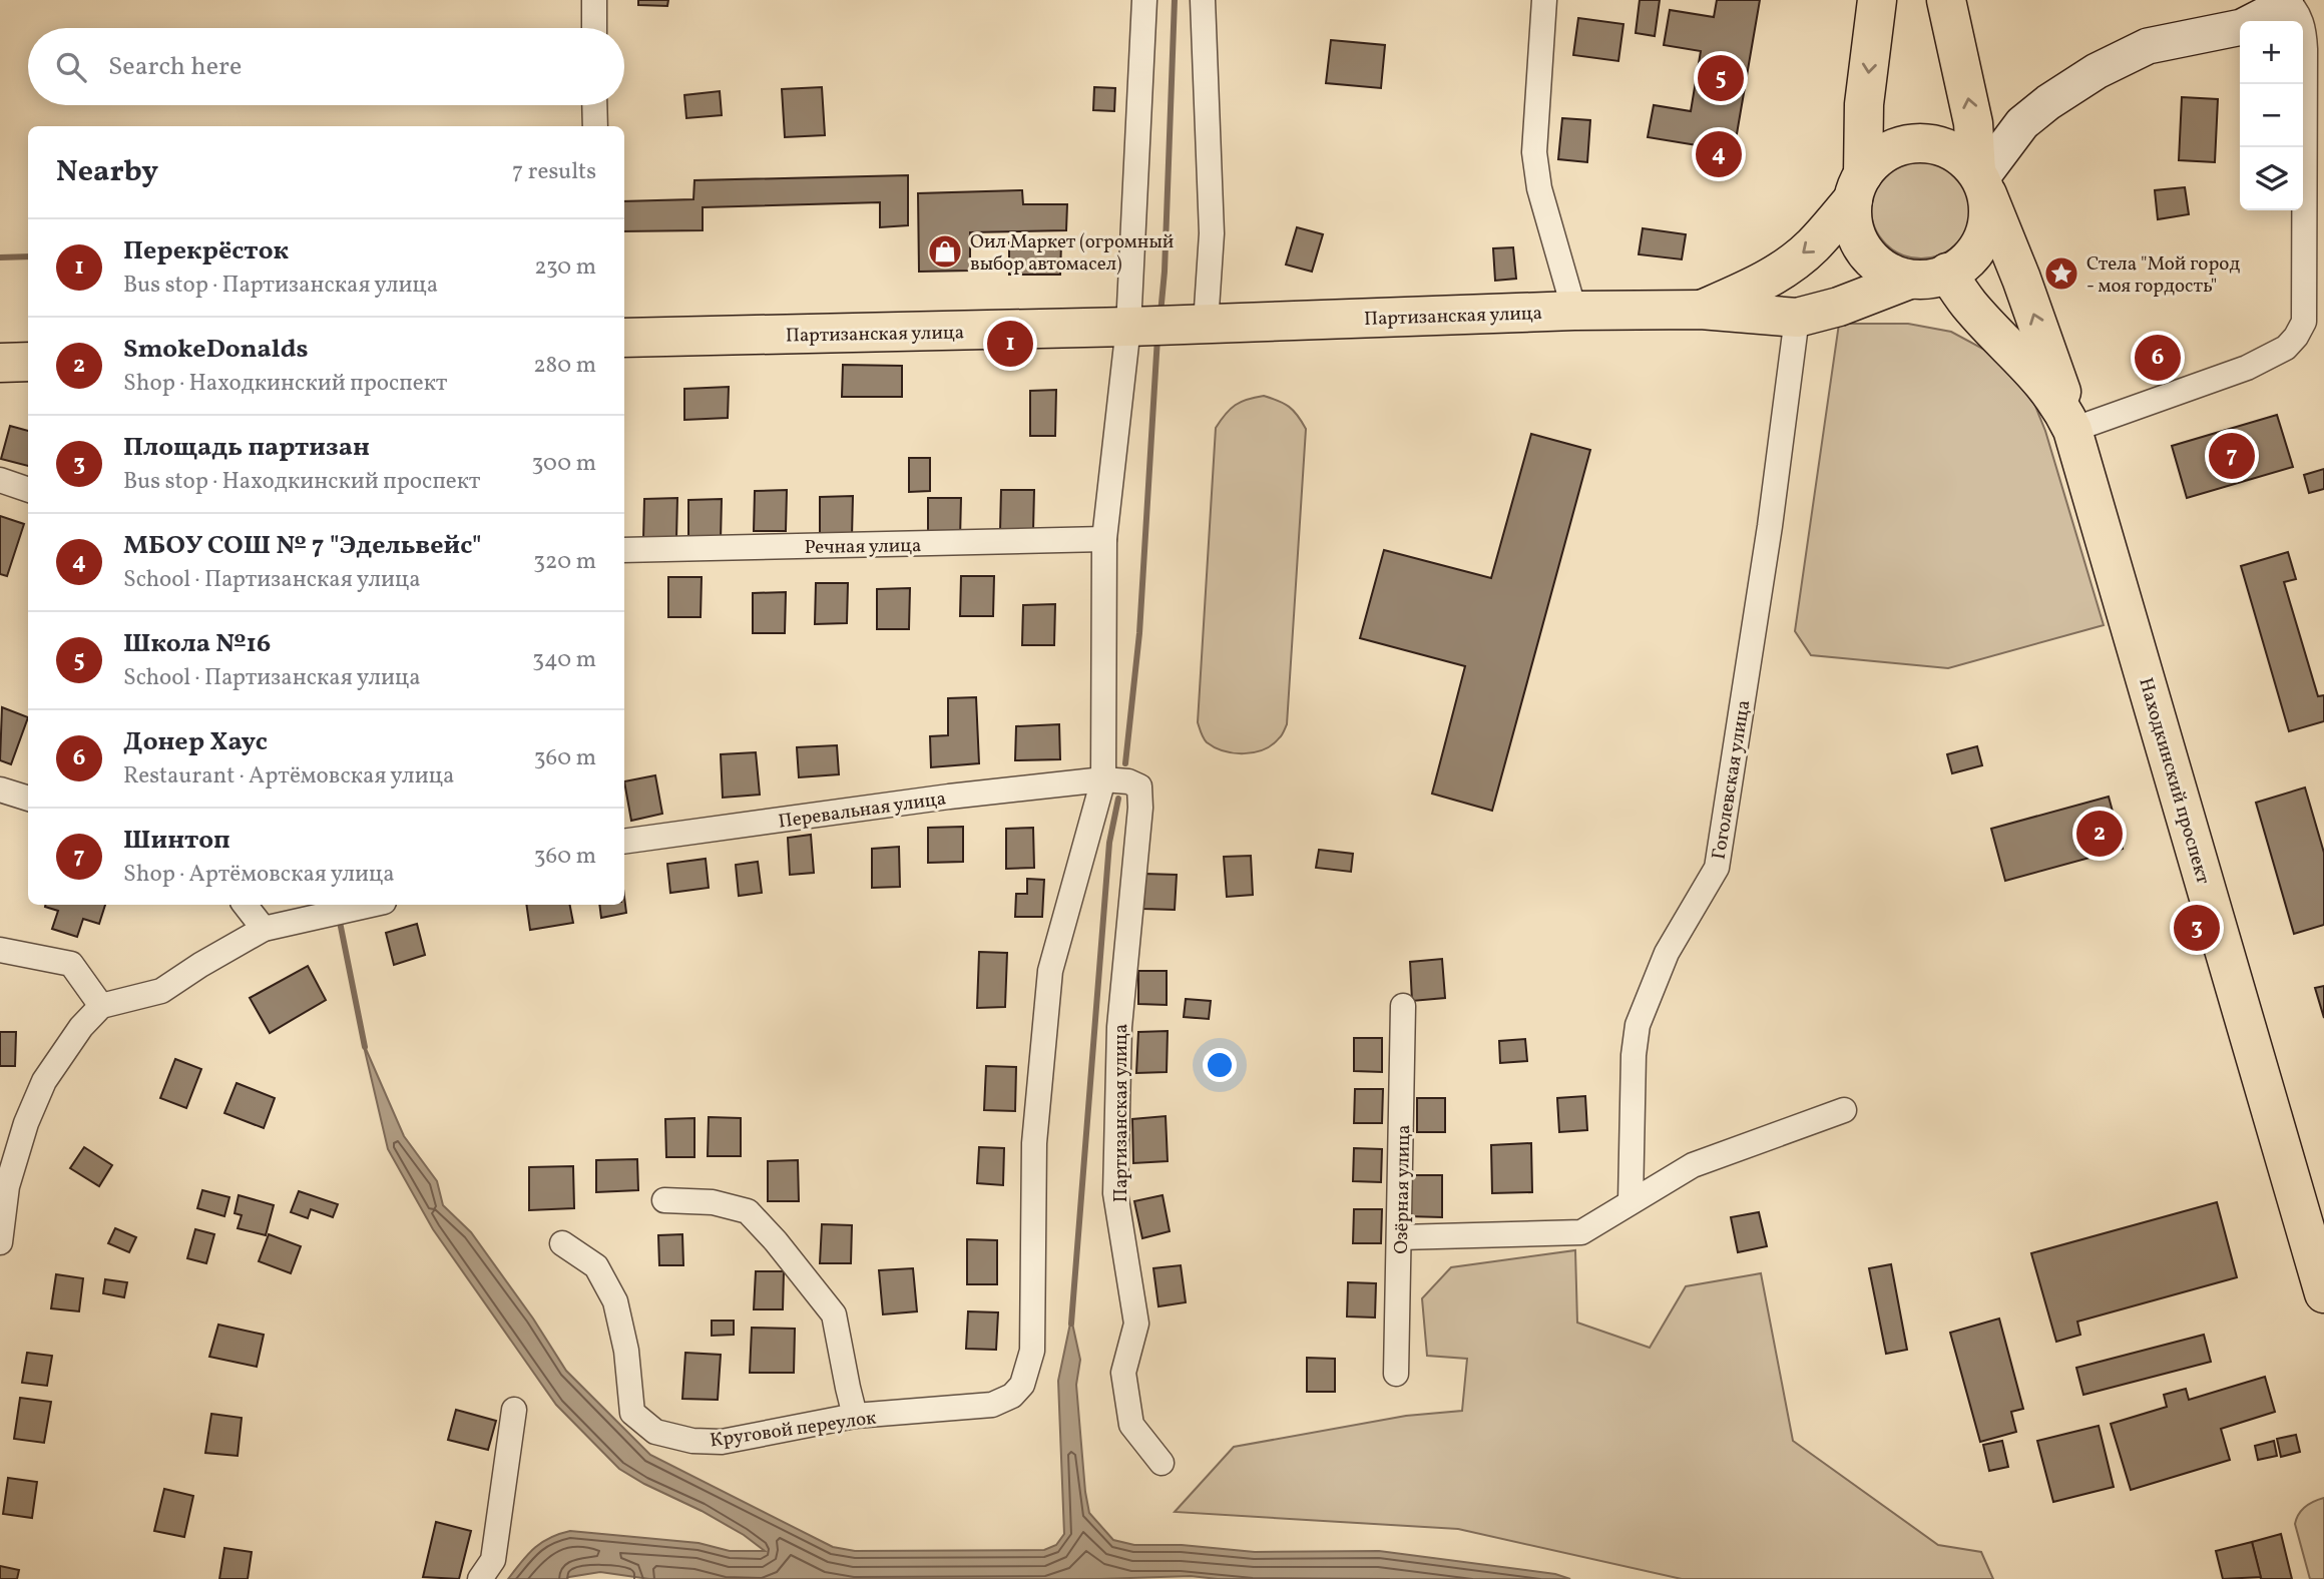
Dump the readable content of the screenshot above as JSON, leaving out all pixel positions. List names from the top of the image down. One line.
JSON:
{"streets":{"main road":["Партизанская улица","Находкинский проспект"],"street":["Речная улица","Гоголевская улица","Перевальная улица","Озёрная улица","Круговой переулок"]},"crossings":[["Партизанская улица","Гоголевская улица"],["Партизанская улица","Перевальная улица"],["Партизанская улица","Круговой переулок"],["Перевальная улица","Круговой переулок"]],"places":{"shop":["Оил Маркет (огромный выбор автомасел)"],"place":["Стела \"Мой город - моя гордость\""]},"page":{"map_buttons":["+","−"],"search":"Search here","pins":["5","4","1","6","7","2","3"],"heading":["Nearby","7 results"],"list":[{"mark":"1","name":"Перекрёсток","note":"Bus stop · Партизанская улица","value":"230 m"},{"mark":"2","name":"SmokeDonalds","note":"Shop · Находкинский проспект","value":"280 m"},{"mark":"3","name":"Площадь партизан","note":"Bus stop · Находкинский проспект","value":"300 m"},{"mark":"4","name":"МБОУ СОШ № 7 \"Эдельвейс\"","note":"School · Партизанская улица","value":"320 m"},{"mark":"5","name":"Школа №16","note":"School · Партизанская улица","value":"340 m"},{"mark":"6","name":"Донер Хаус","note":"Restaurant · Артёмовская улица","value":"360 m"},{"mark":"7","name":"Шинтоп","note":"Shop · Артёмовская улица","value":"360 m"}]}}
